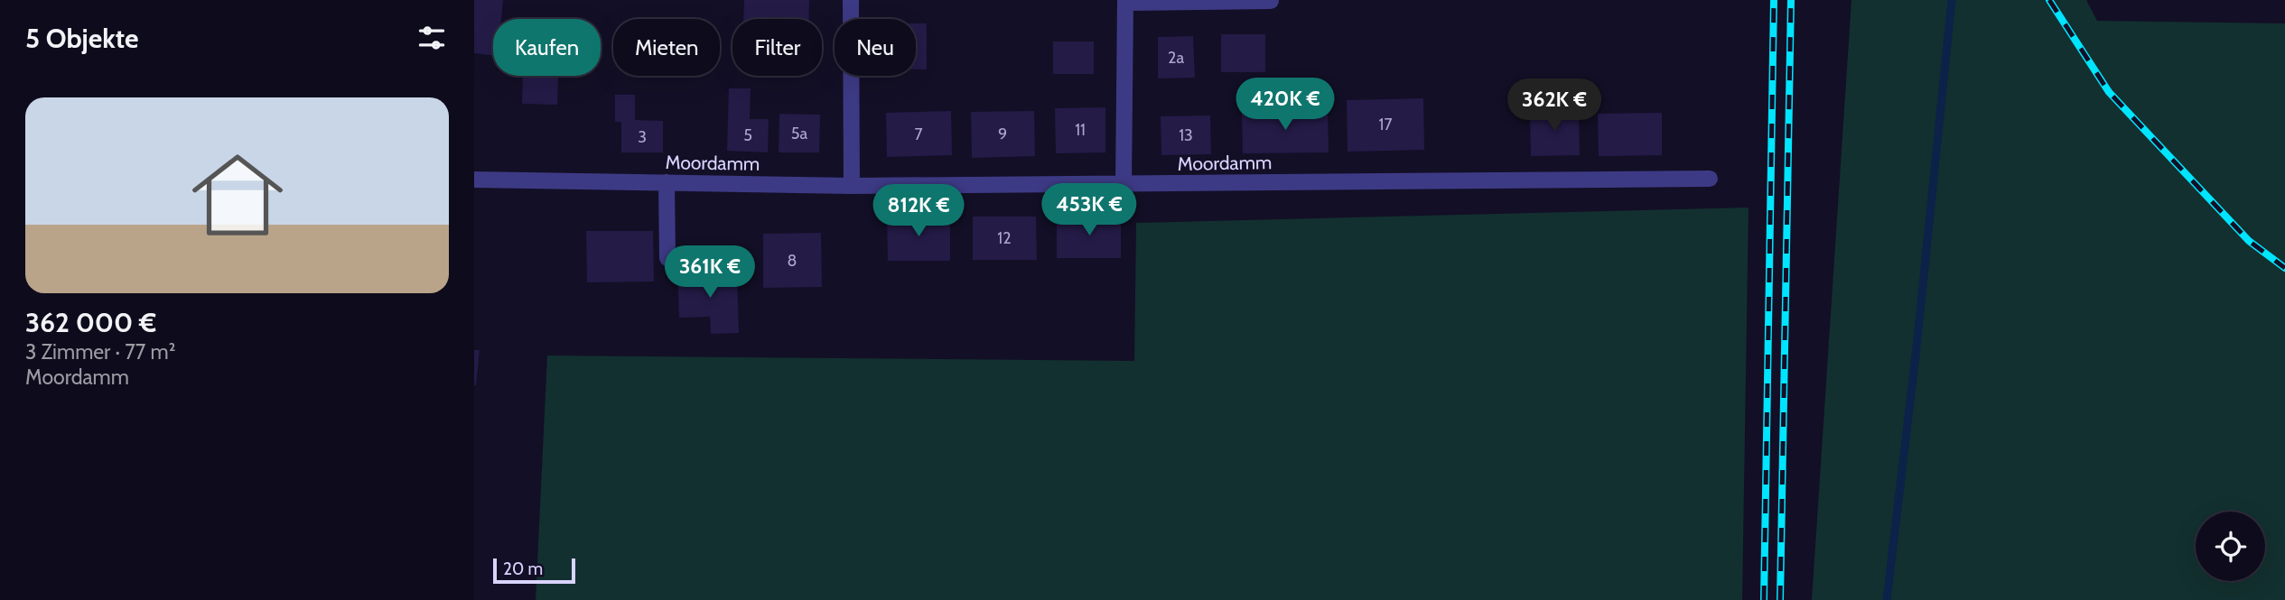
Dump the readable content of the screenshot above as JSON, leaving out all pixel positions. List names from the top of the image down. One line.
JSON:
{"streets":{"street":["Moordamm"]},"house_numbers":["2a","17","11","5a","7","9","5","13","3","12","8"],"scale_bar":"20 m","page":{"heading":"5 Objekte","chip":["Kaufen","Mieten","Filter","Neu"],"list":[{"name":"362 000 €","note":"3 Zimmer · 77 m² · Moordamm"}],"price":["420K €","362K €","453K €","812K €","361K €"],"scale":"20 m"}}
